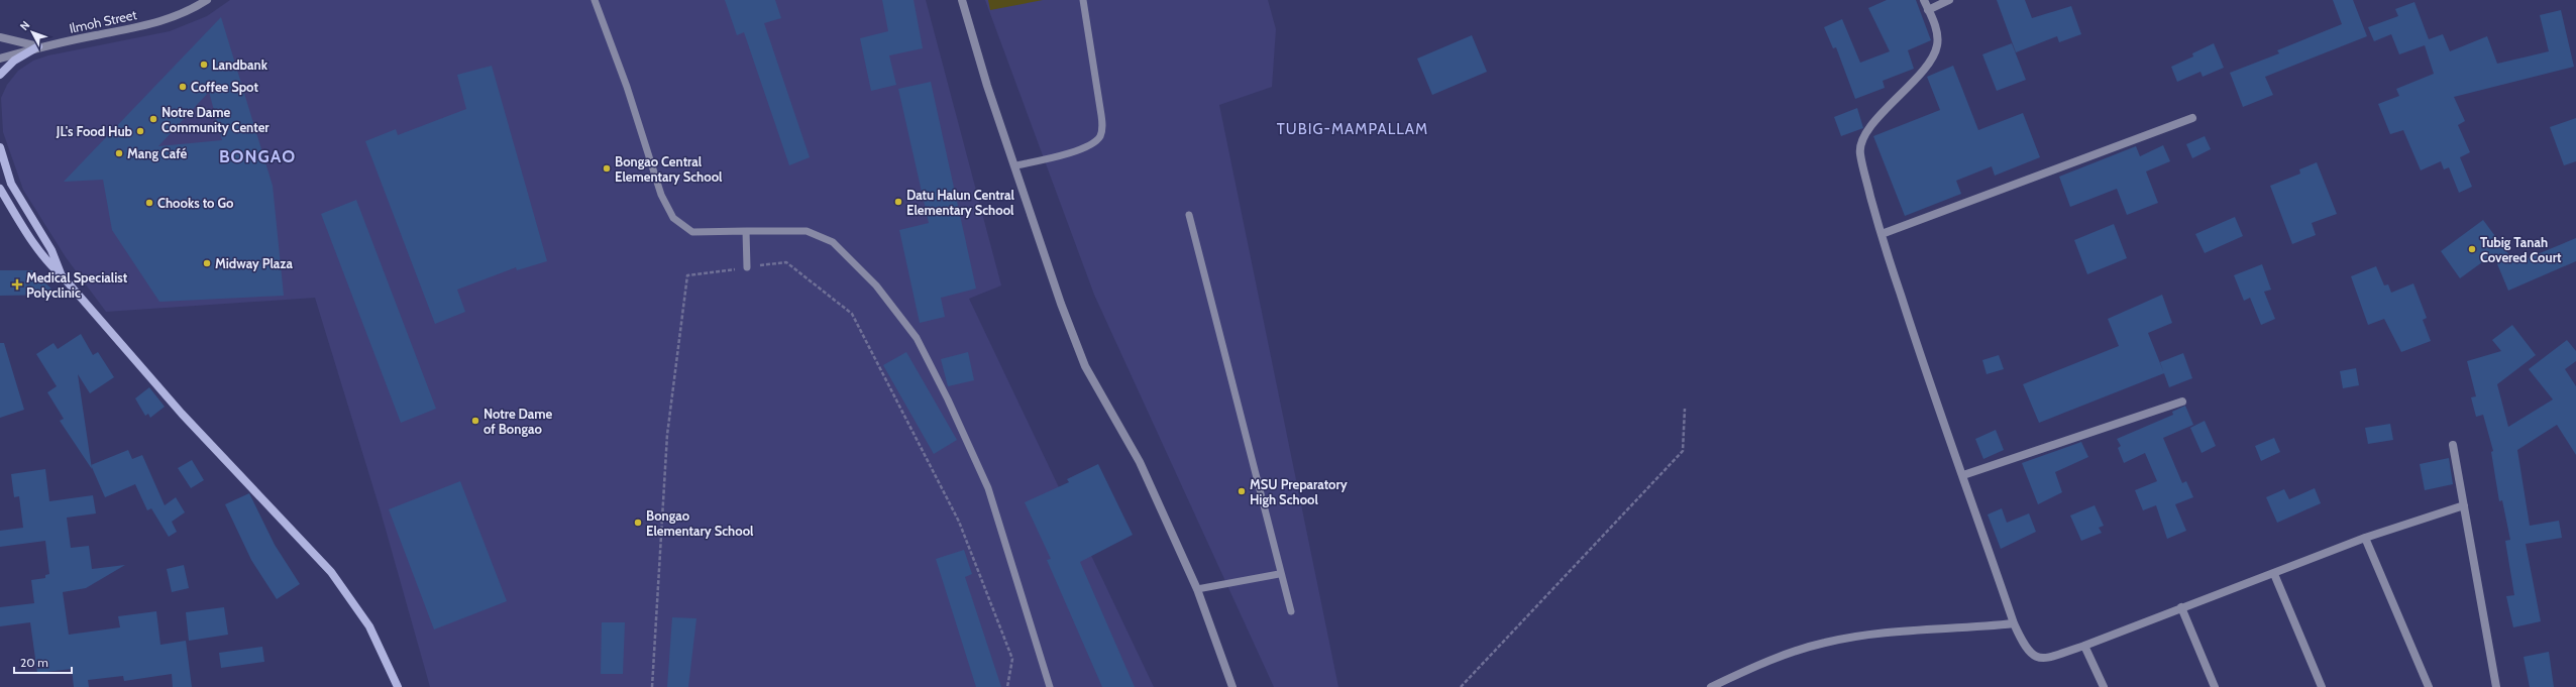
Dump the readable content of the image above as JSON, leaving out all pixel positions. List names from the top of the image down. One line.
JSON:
{"streets":{"street":["Ilmoh Street"]},"districts":["TUBIG-MAMPALLAM","BONGAO"],"places":{"other":["Landbank","Coffee Spot","Notre Dame Community Center","JL's Food Hub","Mang Café","Bongao Central Elementary School","Datu Halun Central Elementary School","Chooks to Go","Tubig Tanah Covered Court","Midway Plaza","Notre Dame of Bongao","MSU Preparatory High School","Bongao Elementary School"],"health":["Medical Specialist Polyclinic"]},"scale_bar":"20 m","north":"top left"}
